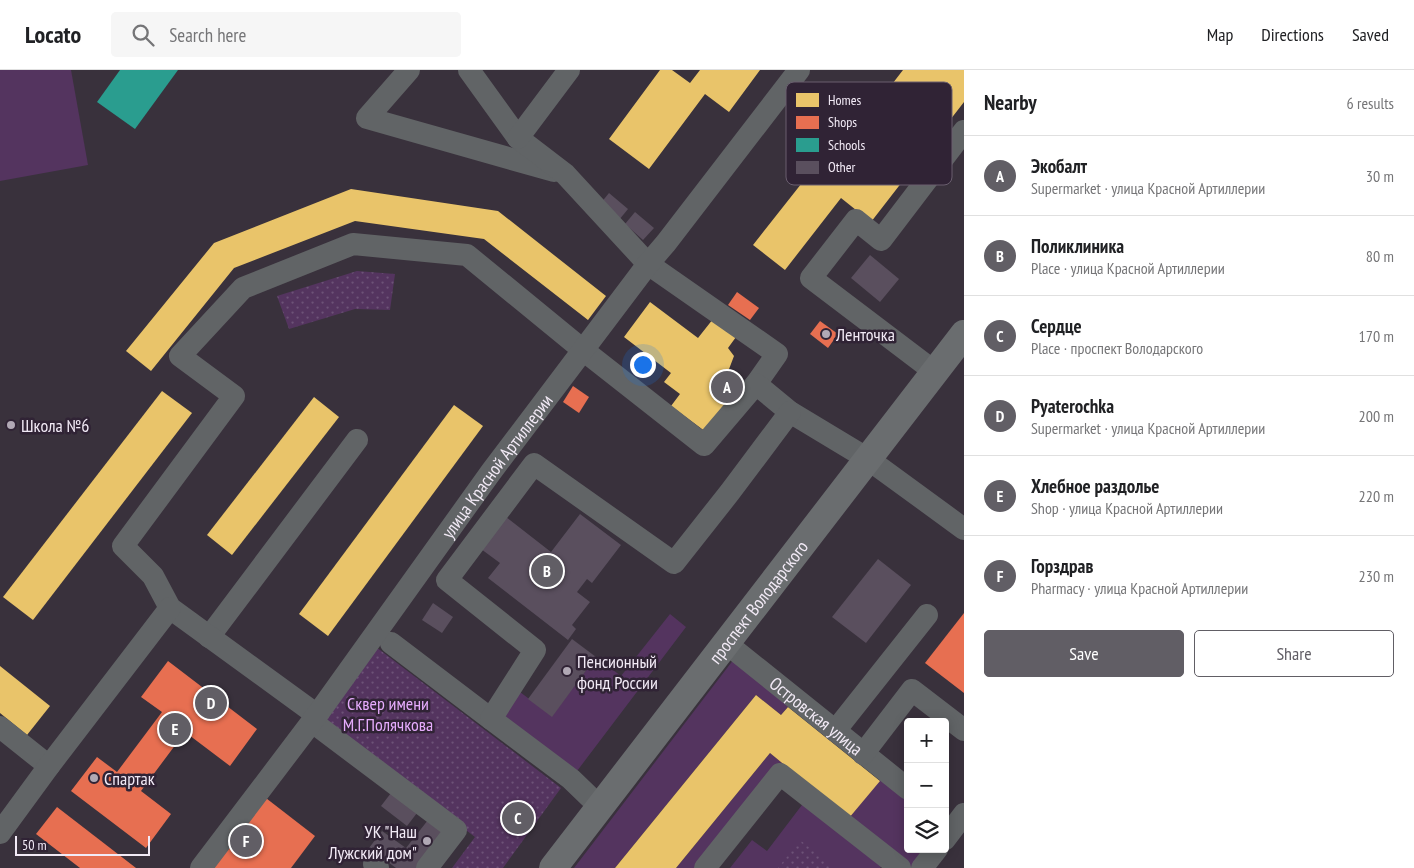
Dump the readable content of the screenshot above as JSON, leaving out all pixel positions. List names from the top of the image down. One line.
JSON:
{"streets":{"main road":["проспект Володарского"],"street":["улица Красной Артиллерии","Островская улица"]},"crossings":[["проспект Володарского","Островская улица"]],"parks":["Сквер имени М.Г.Полячкова"],"places":["Ленточка","Школа №6","Пенсионный фонд России","Спартак","УК \"Наш Лужский дом\""],"legend":["Homes","Shops","Schools","Other"],"scale_bar":"50 m","page":{"header":"Locato","search":"Search here","nav":["Map","Directions","Saved"],"heading":["Nearby","6 results"],"list":[{"mark":"A","name":"Экобалт","note":"Supermarket · улица Красной Артиллерии","value":"30 m"},{"mark":"B","name":"Поликлиника","note":"Place · улица Красной Артиллерии","value":"80 m"},{"mark":"C","name":"Сердце","note":"Place · проспект Володарского","value":"170 m"},{"mark":"D","name":"Pyaterochka","note":"Supermarket · улица Красной Артиллерии","value":"200 m"},{"mark":"E","name":"Хлебное раздолье","note":"Shop · улица Красной Артиллерии","value":"220 m"},{"mark":"F","name":"Горздрав","note":"Pharmacy · улица Красной Артиллерии","value":"230 m"}],"pins":["A","B","D","E","C","F"],"buttons":["Save","Share"],"map_buttons":["+","−"],"scale":"50 m"}}
